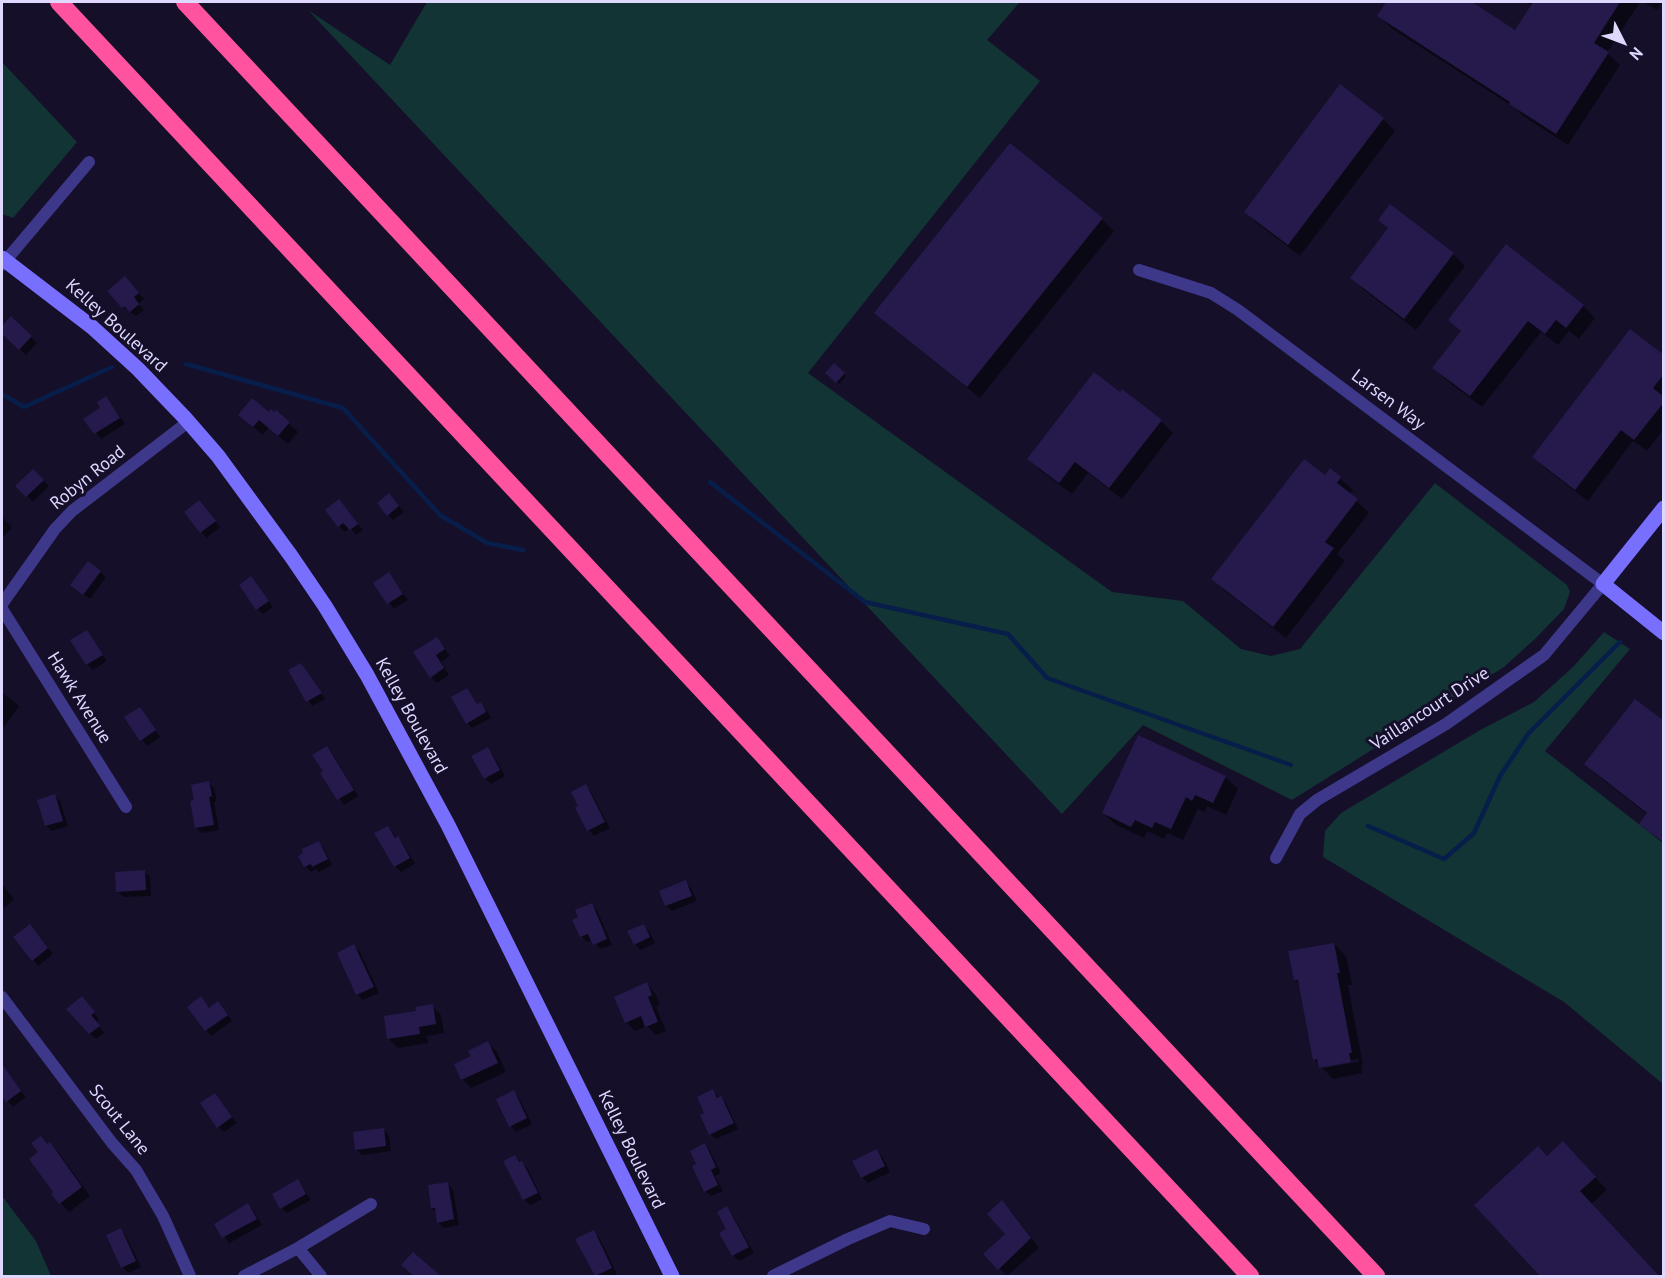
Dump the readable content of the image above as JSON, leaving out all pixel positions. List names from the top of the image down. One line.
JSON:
{"streets":{"main road":["Kelley Boulevard"],"street":["Larsen Way","Robyn Road","Hawk Avenue","Vaillancourt Drive","Scout Lane"]},"crossings":[["Kelley Boulevard","Robyn Road"],["Larsen Way","Vaillancourt Drive"]],"north":"bottom right"}
